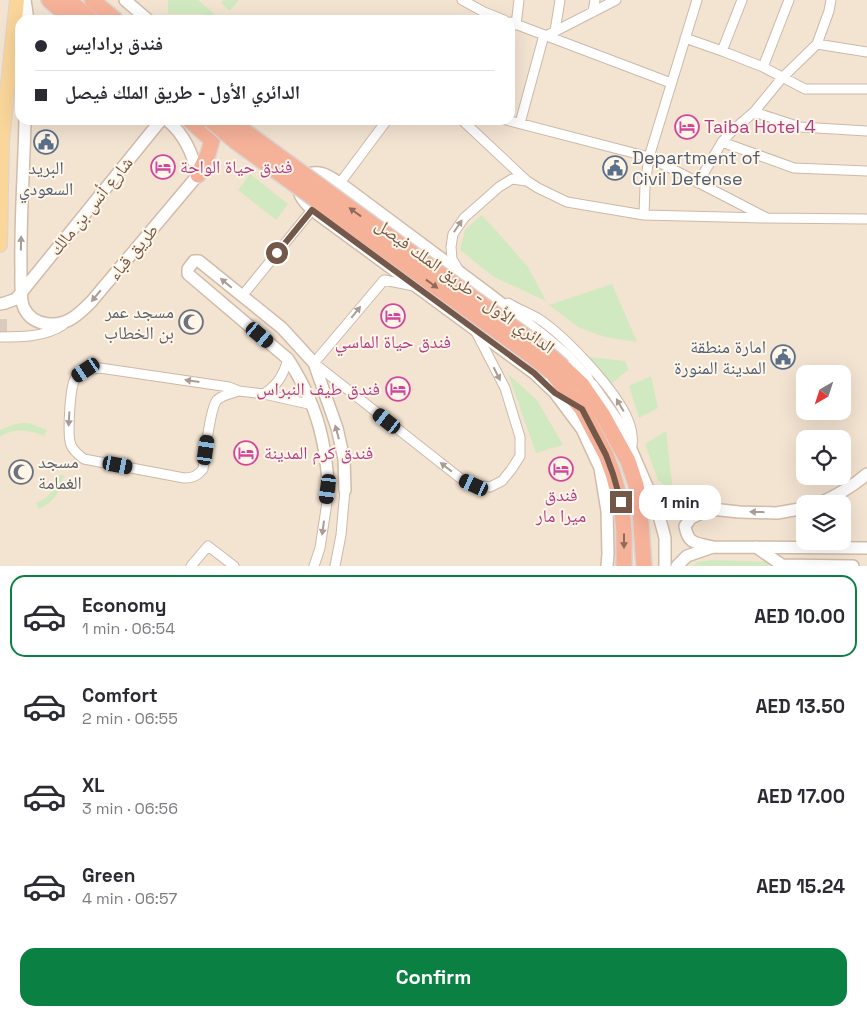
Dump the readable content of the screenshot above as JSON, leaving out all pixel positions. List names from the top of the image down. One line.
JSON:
{"streets":{"highway":["الدائري الأول - طريق الملك فيصل"],"main road":["شارع أنس بن مالك","طريق قباء"]},"crossings":[["شارع أنس بن مالك","طريق قباء"]],"one_way":["طريق قباء"],"places":{"hotel":["Taiba Hotel 4","فندق حياة الواحة","فندق حياة الماسي","فندق طيف النبراس","فندق كرم المدينة","فندق ميرا مار"],"public building":["البريد السعودي","Department of Civil Defense","امارة منطقة المدينة المنورة"],"mosque":["مسجد عمر بن الخطاب","مسجد الغمامة"]},"north":"bottom left","page":{"banner":["فندق برادايس","الدائري الأول - طريق الملك فيصل"],"bubble":"1 min","list":[{"name":"Economy","note":"1 min · 06:54","value":"AED 10.00"},{"name":"Comfort","note":"2 min · 06:55","value":"AED 13.50"},{"name":"XL","note":"3 min · 06:56","value":"AED 17.00"},{"name":"Green","note":"4 min · 06:57","value":"AED 15.24"}],"buttons":"Confirm"}}
